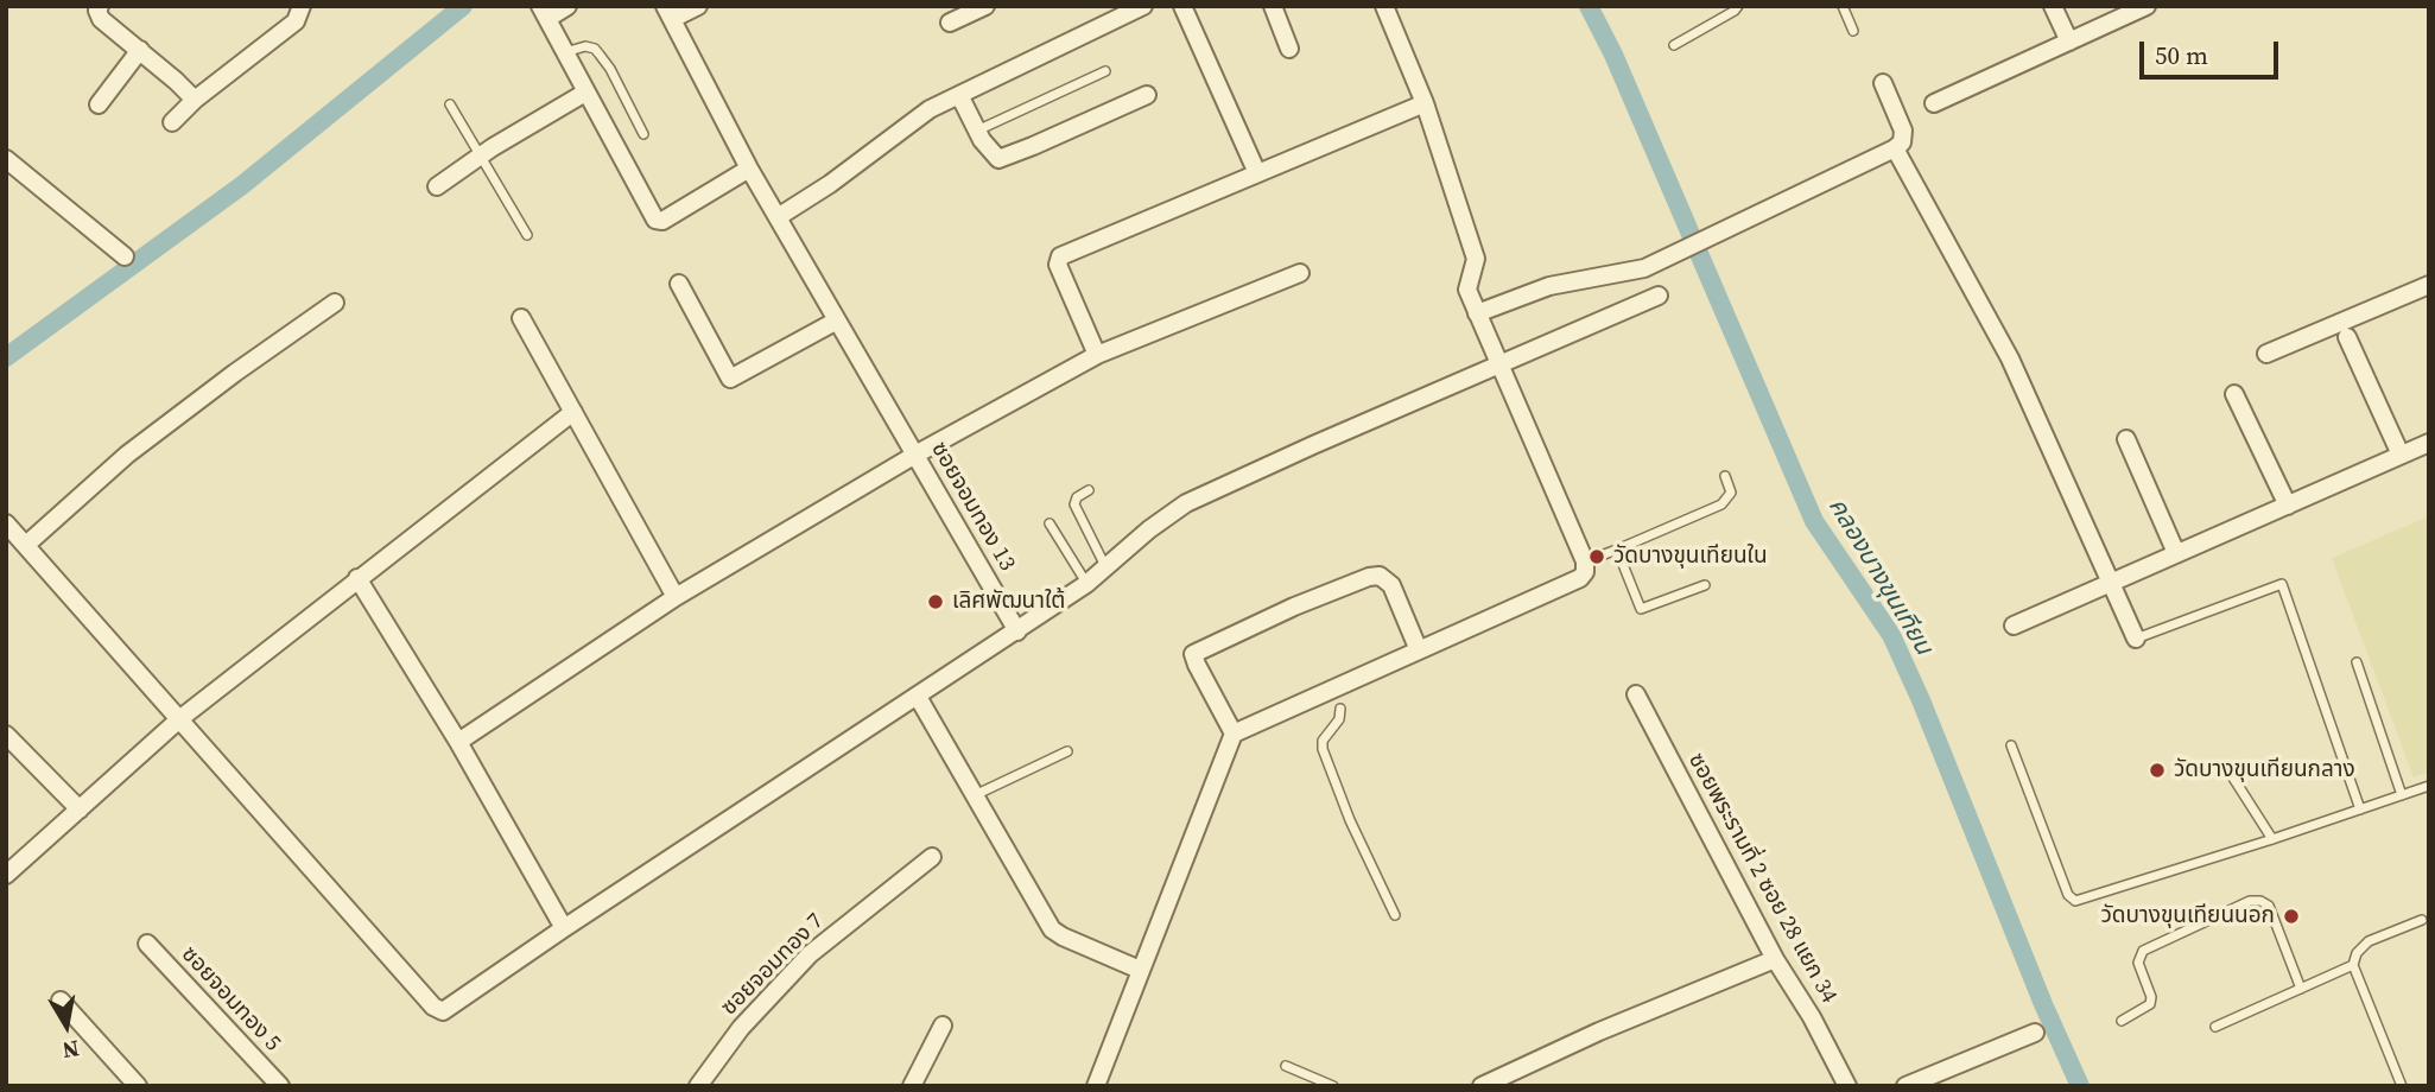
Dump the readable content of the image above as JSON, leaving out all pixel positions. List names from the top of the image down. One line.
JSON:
{"streets":{"street":["ซอยจอมทอง 13","ซอยพระรามที่ 2 ซอย 28 แยก 34","ซอยจอมทอง 7","ซอยจอมทอง 5"]},"water":["คลองบางขุนเทียน"],"places":["วัดบางขุนเทียนใน","เลิศพัฒนาใต้","วัดบางขุนเทียนกลาง","วัดบางขุนเทียนนอก"],"scale_bar":"50 m","north":"bottom"}
